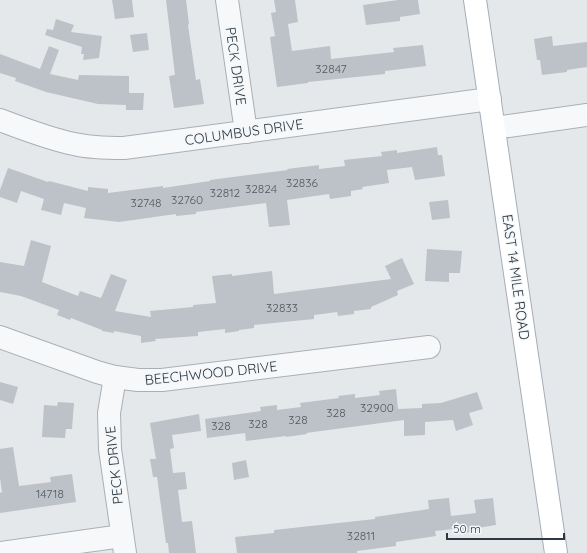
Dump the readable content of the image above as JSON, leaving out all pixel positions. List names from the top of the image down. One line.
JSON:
{"streets":{"main road":["EAST 14 MILE ROAD"],"street":["PECK DRIVE","COLUMBUS DRIVE","BEECHWOOD DRIVE"]},"crossings":[["PECK DRIVE","COLUMBUS DRIVE"],["PECK DRIVE","BEECHWOOD DRIVE"],["COLUMBUS DRIVE","EAST 14 MILE ROAD"]],"house_numbers":["32847","32836","32824","32812","32760","32748","32833","32900","328","328","328","328","14718","32811"],"scale_bar":"50 m"}
